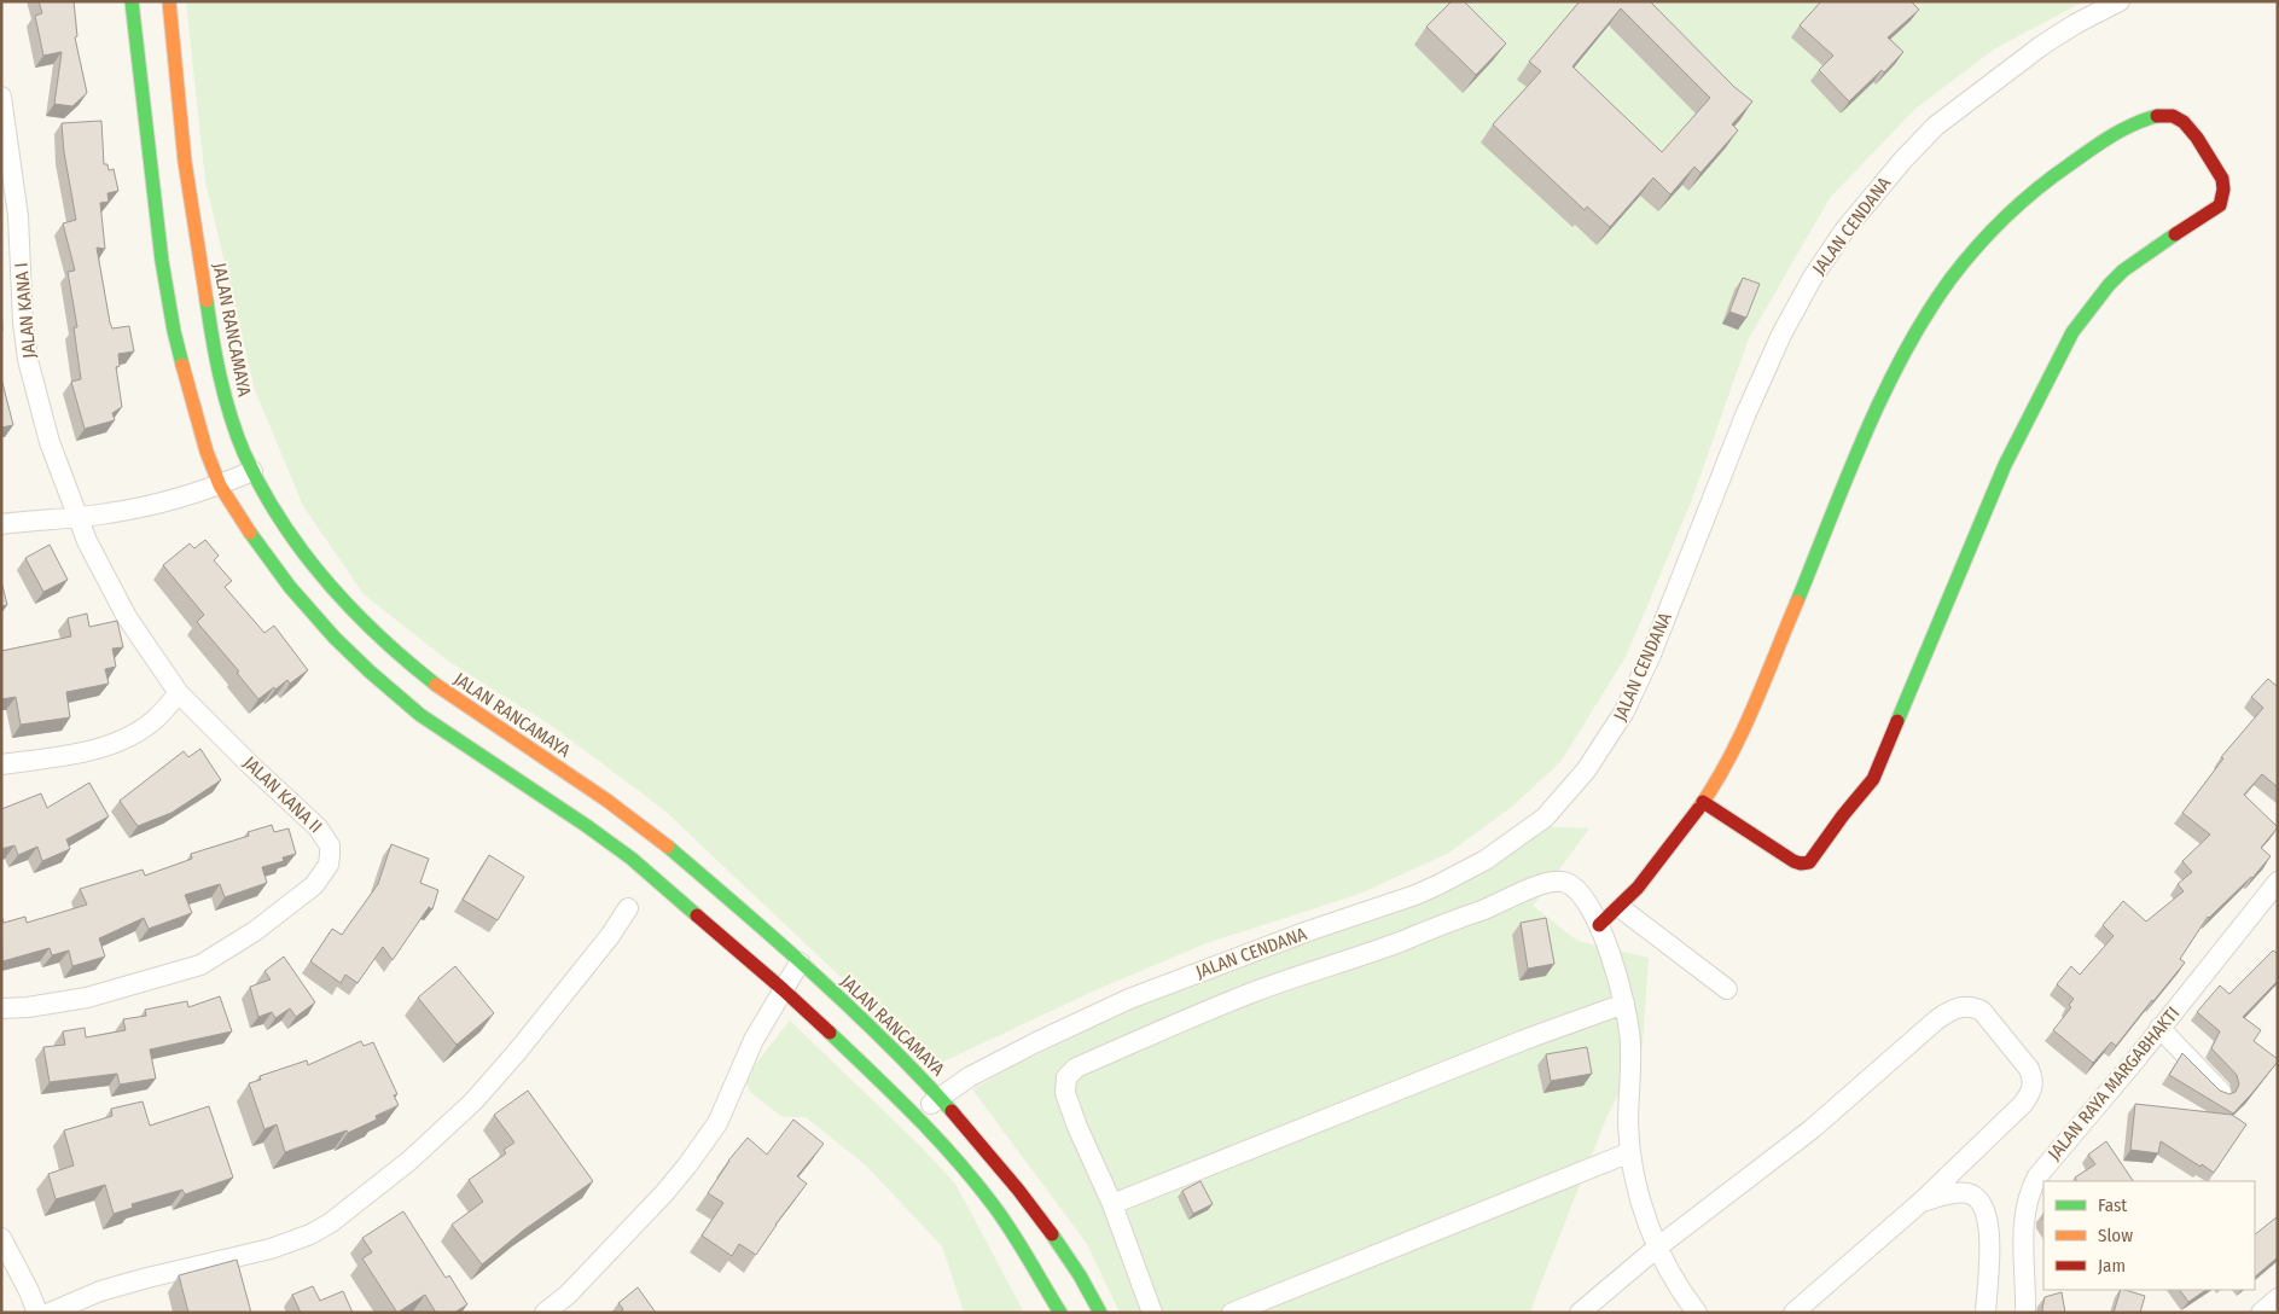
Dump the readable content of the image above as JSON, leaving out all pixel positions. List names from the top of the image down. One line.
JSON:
{"streets":{"street":["JALAN CENDANA","JALAN KANA I","JALAN RANCAMAYA","JALAN KANA II","JALAN RAYA MARGABHAKTI"]},"crossings":[["JALAN CENDANA","JALAN RANCAMAYA"],["JALAN KANA I","JALAN KANA II"]],"legend":["Fast","Slow","Jam"]}
